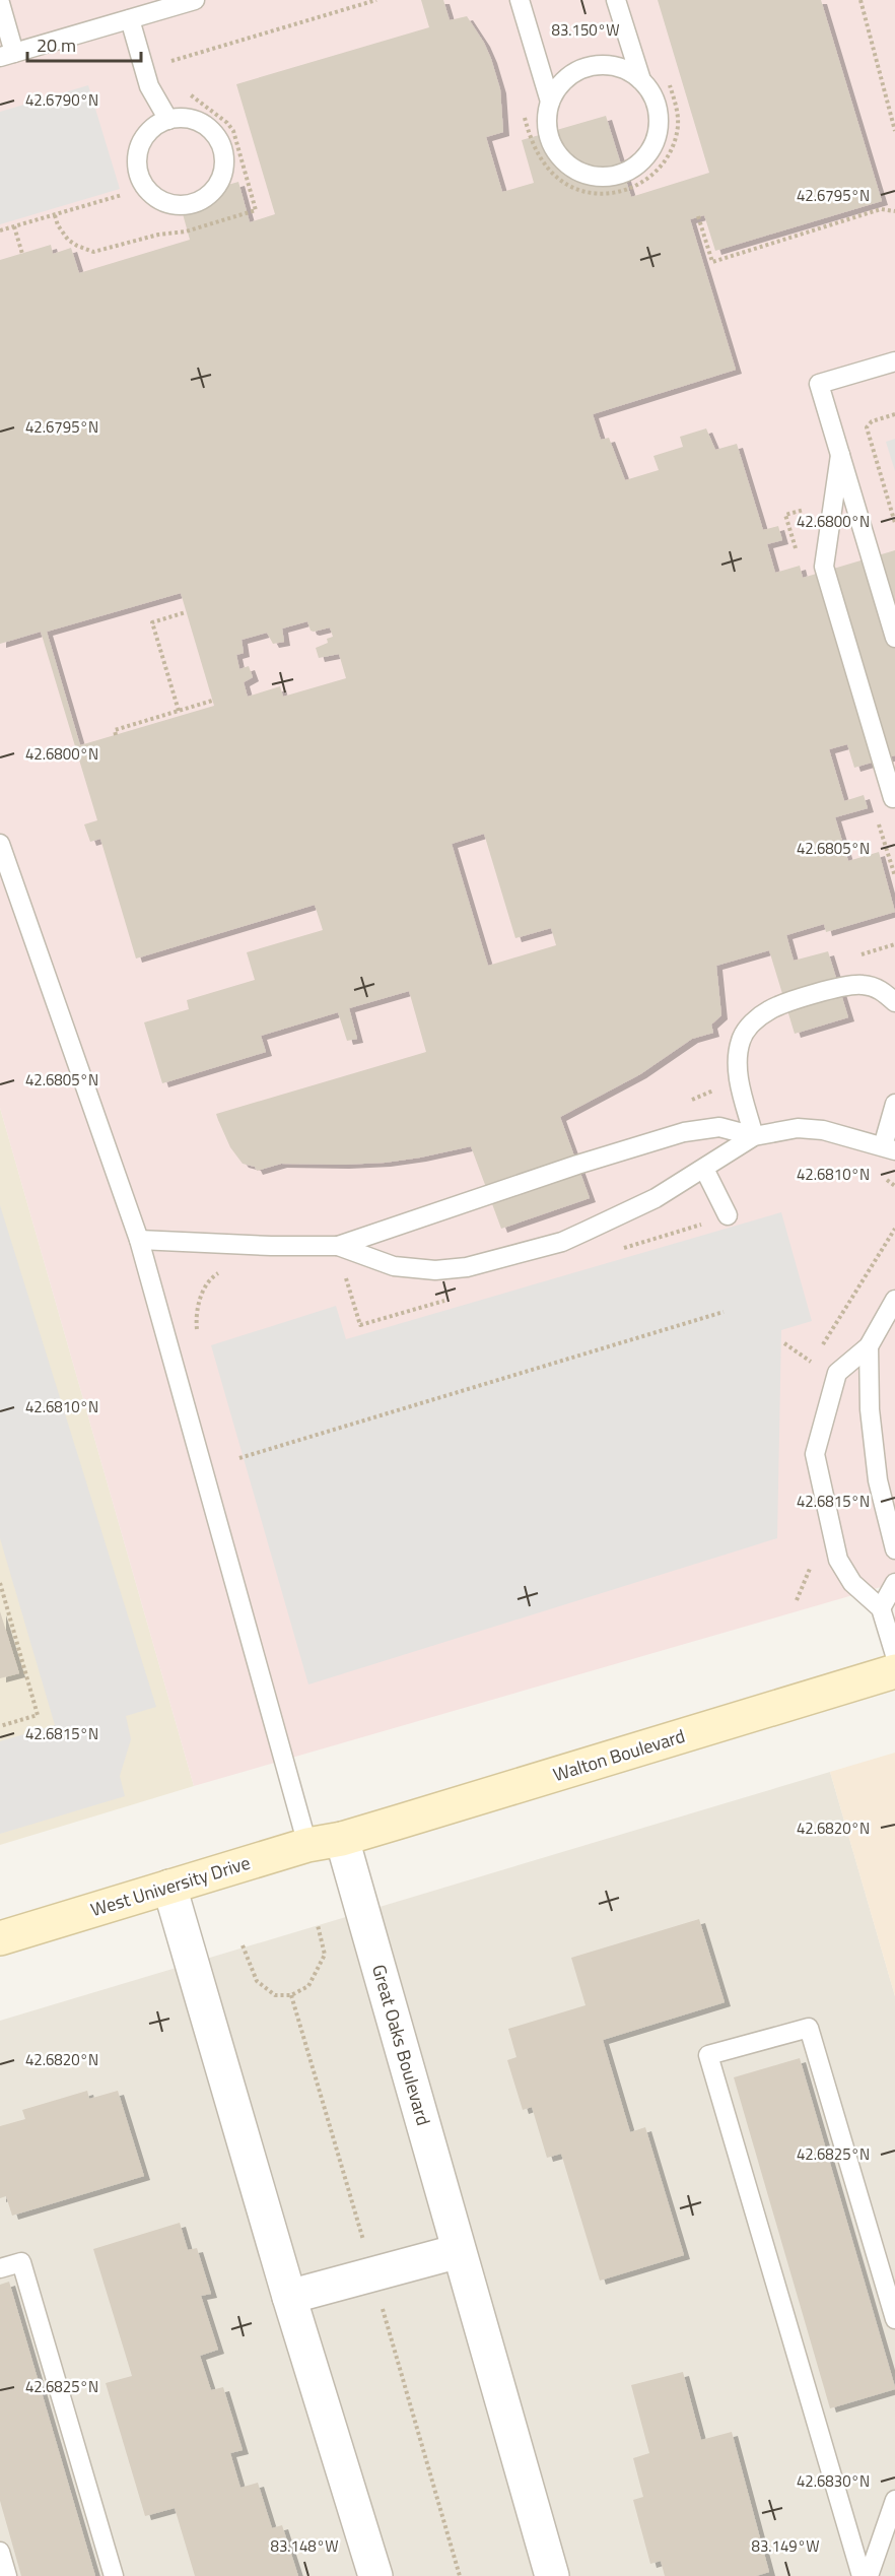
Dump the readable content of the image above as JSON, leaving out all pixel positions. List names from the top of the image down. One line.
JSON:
{"streets":{"main road":["Walton Boulevard","West University Drive"],"street":["Great Oaks Boulevard"]},"crossings":[["Walton Boulevard","West University Drive"],["Walton Boulevard","Great Oaks Boulevard"],["West University Drive","Great Oaks Boulevard"]],"scale_bar":"20 m","coordinates":["83.150°W","42.6790°N","42.6795°N","42.6800°N","42.6805°N","42.6810°N","42.6815°N","42.6820°N","42.6825°N","42.6830°N","83.148°W","83.149°W"]}
